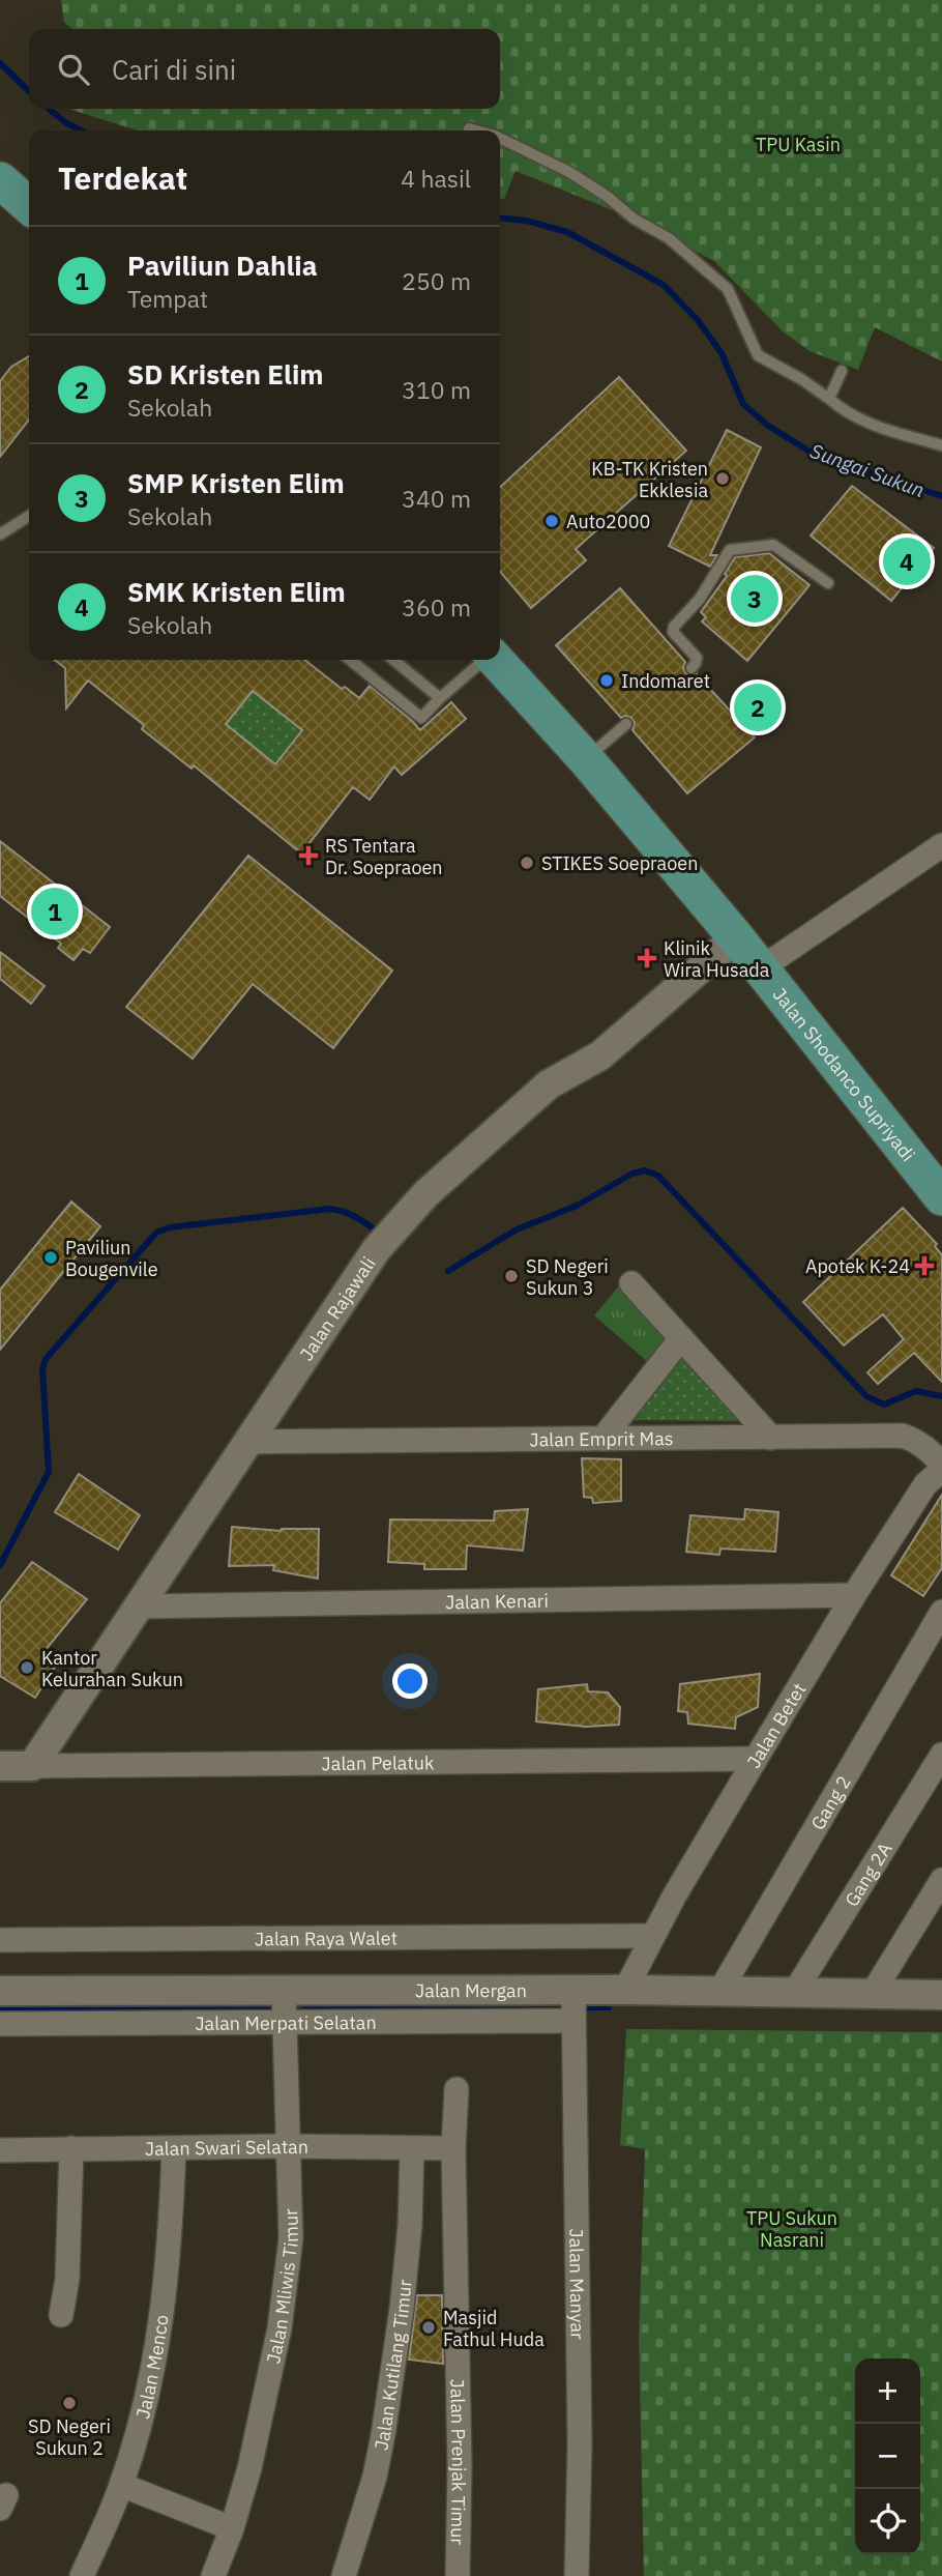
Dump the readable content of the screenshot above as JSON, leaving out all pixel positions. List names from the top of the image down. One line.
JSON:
{"streets":{"main road":["Jalan Shodanco Supriyadi"],"street":["Jalan Rajawali","Jalan Emprit Mas","Jalan Kenari","Jalan Betet","Jalan Pelatuk","Gang 2","Gang 2A","Jalan Raya Walet","Jalan Mergan","Jalan Merpati Selatan","Jalan Swari Selatan","Jalan Manyar","Jalan Mliwis Timur","Jalan Kutilang Timur","Jalan Menco","Jalan Prenjak Timur"]},"crossings":[["Jalan Shodanco Supriyadi","Jalan Rajawali"],["Jalan Rajawali","Jalan Emprit Mas"],["Jalan Rajawali","Jalan Kenari"],["Jalan Rajawali","Jalan Pelatuk"],["Jalan Emprit Mas","Jalan Betet"],["Jalan Kenari","Jalan Betet"],["Jalan Betet","Jalan Pelatuk"],["Jalan Betet","Jalan Raya Walet"],["Jalan Betet","Jalan Mergan"],["Gang 2","Jalan Mergan"],["Gang 2A","Jalan Mergan"],["Jalan Mergan","Jalan Merpati Selatan"],["Jalan Mergan","Jalan Manyar"],["Jalan Mergan","Jalan Mliwis Timur"],["Jalan Merpati Selatan","Jalan Manyar"],["Jalan Merpati Selatan","Jalan Mliwis Timur"],["Jalan Swari Selatan","Jalan Mliwis Timur"],["Jalan Swari Selatan","Jalan Kutilang Timur"],["Jalan Swari Selatan","Jalan Menco"],["Jalan Swari Selatan","Jalan Prenjak Timur"]],"water":["Sungai Sukun"],"parks":["TPU Kasin","TPU Sukun Nasrani"],"places":{"other":["KB-TK Kristen Ekklesia","Auto2000","Indomaret","STIKES Soepraoen","Paviliun Bougenvile","SD Negeri Sukun 3","Kantor Kelurahan Sukun","Masjid Fathul Huda","SD Negeri Sukun 2"],"health":["RS Tentara Dr. Soepraoen","Klinik Wira Husada","Apotek K-24"]},"page":{"search":"Cari di sini","heading":["Terdekat","4 hasil"],"list":[{"mark":"1","name":"Paviliun Dahlia","note":"Tempat","value":"250 m"},{"mark":"2","name":"SD Kristen Elim","note":"Sekolah","value":"310 m"},{"mark":"3","name":"SMP Kristen Elim","note":"Sekolah","value":"340 m"},{"mark":"4","name":"SMK Kristen Elim","note":"Sekolah","value":"360 m"}],"pins":["4","3","2","1"],"map_buttons":["+","−"]}}
